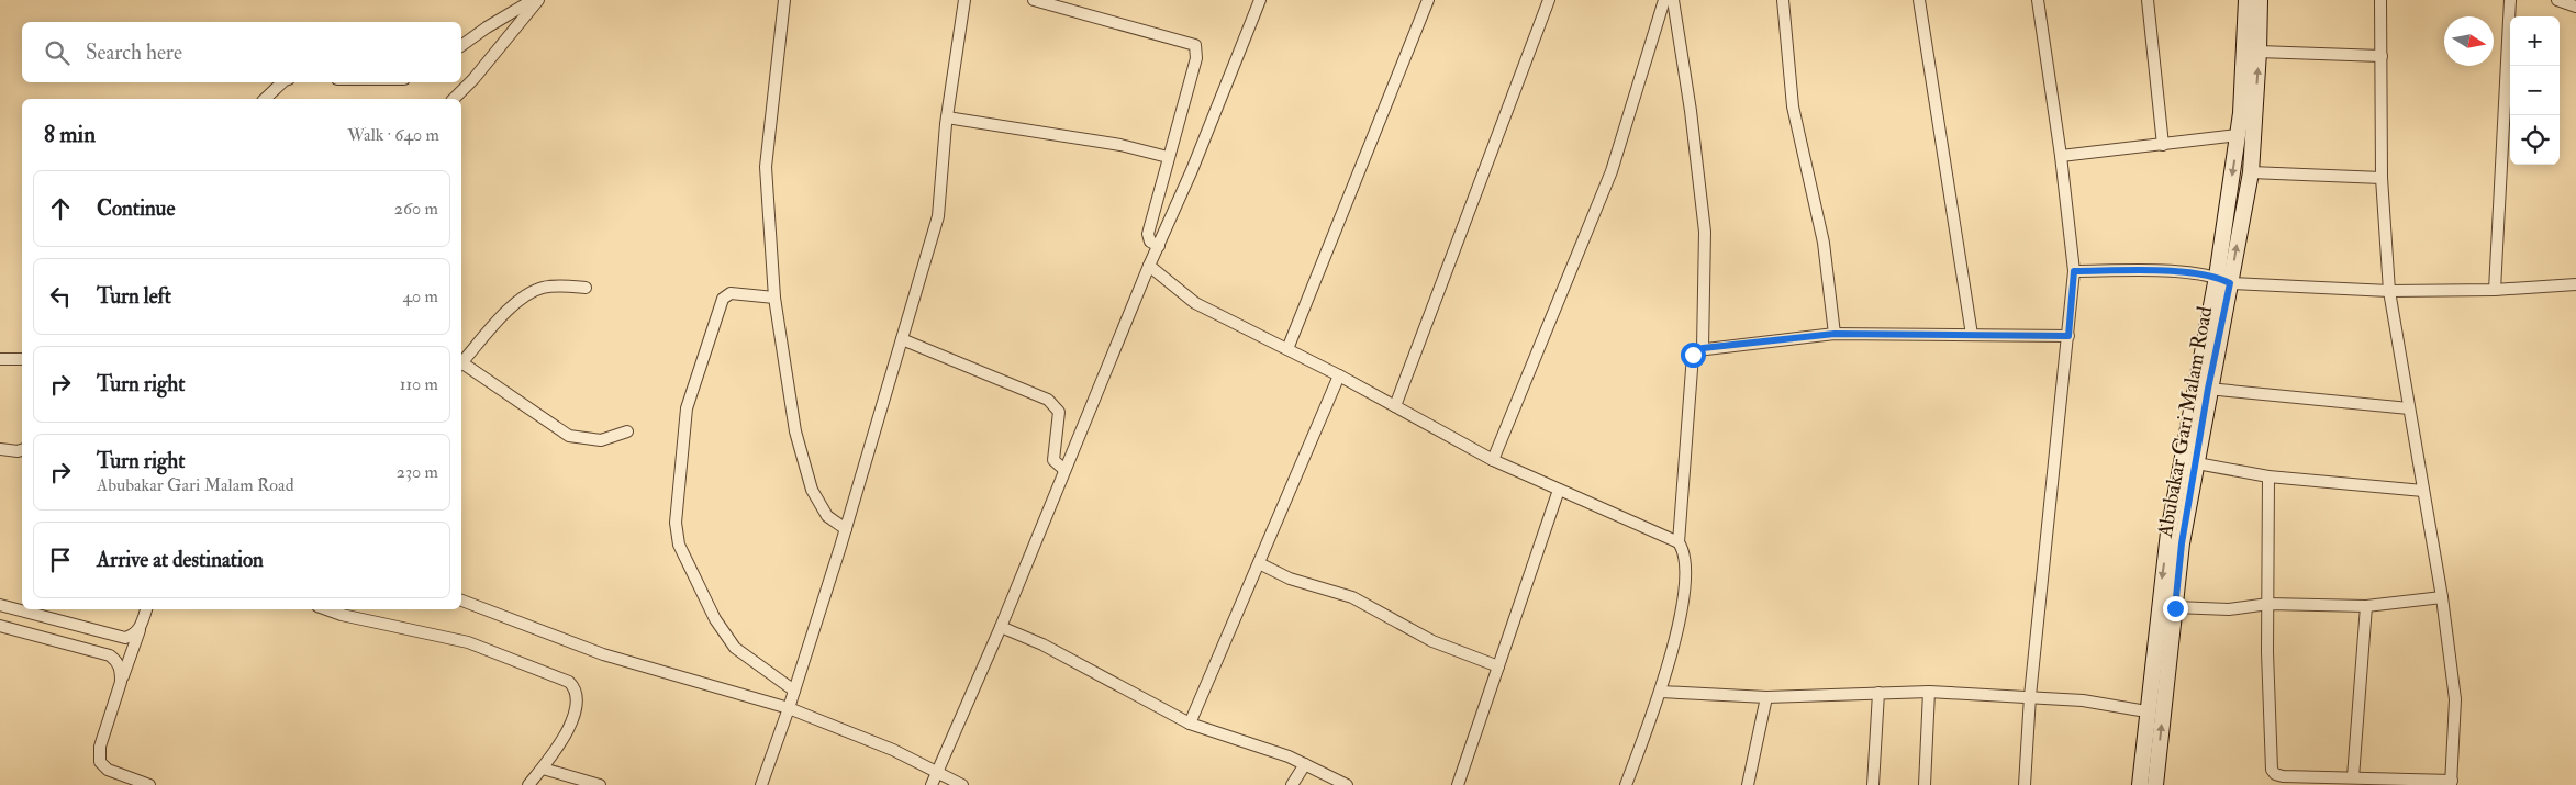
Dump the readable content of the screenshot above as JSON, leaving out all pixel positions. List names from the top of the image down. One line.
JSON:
{"streets":{"street":["Abubakar Gari Malam Road"]},"north":"right","page":{"map_buttons":["+","−"],"search":"Search here","heading":["8 min","Walk · 640 m"],"list":[["Continue","260 m"],["Turn left","40 m"],["Turn right","110 m"],["Turn right","Abubakar Gari Malam Road","230 m"],"Arrive at destination"]}}
